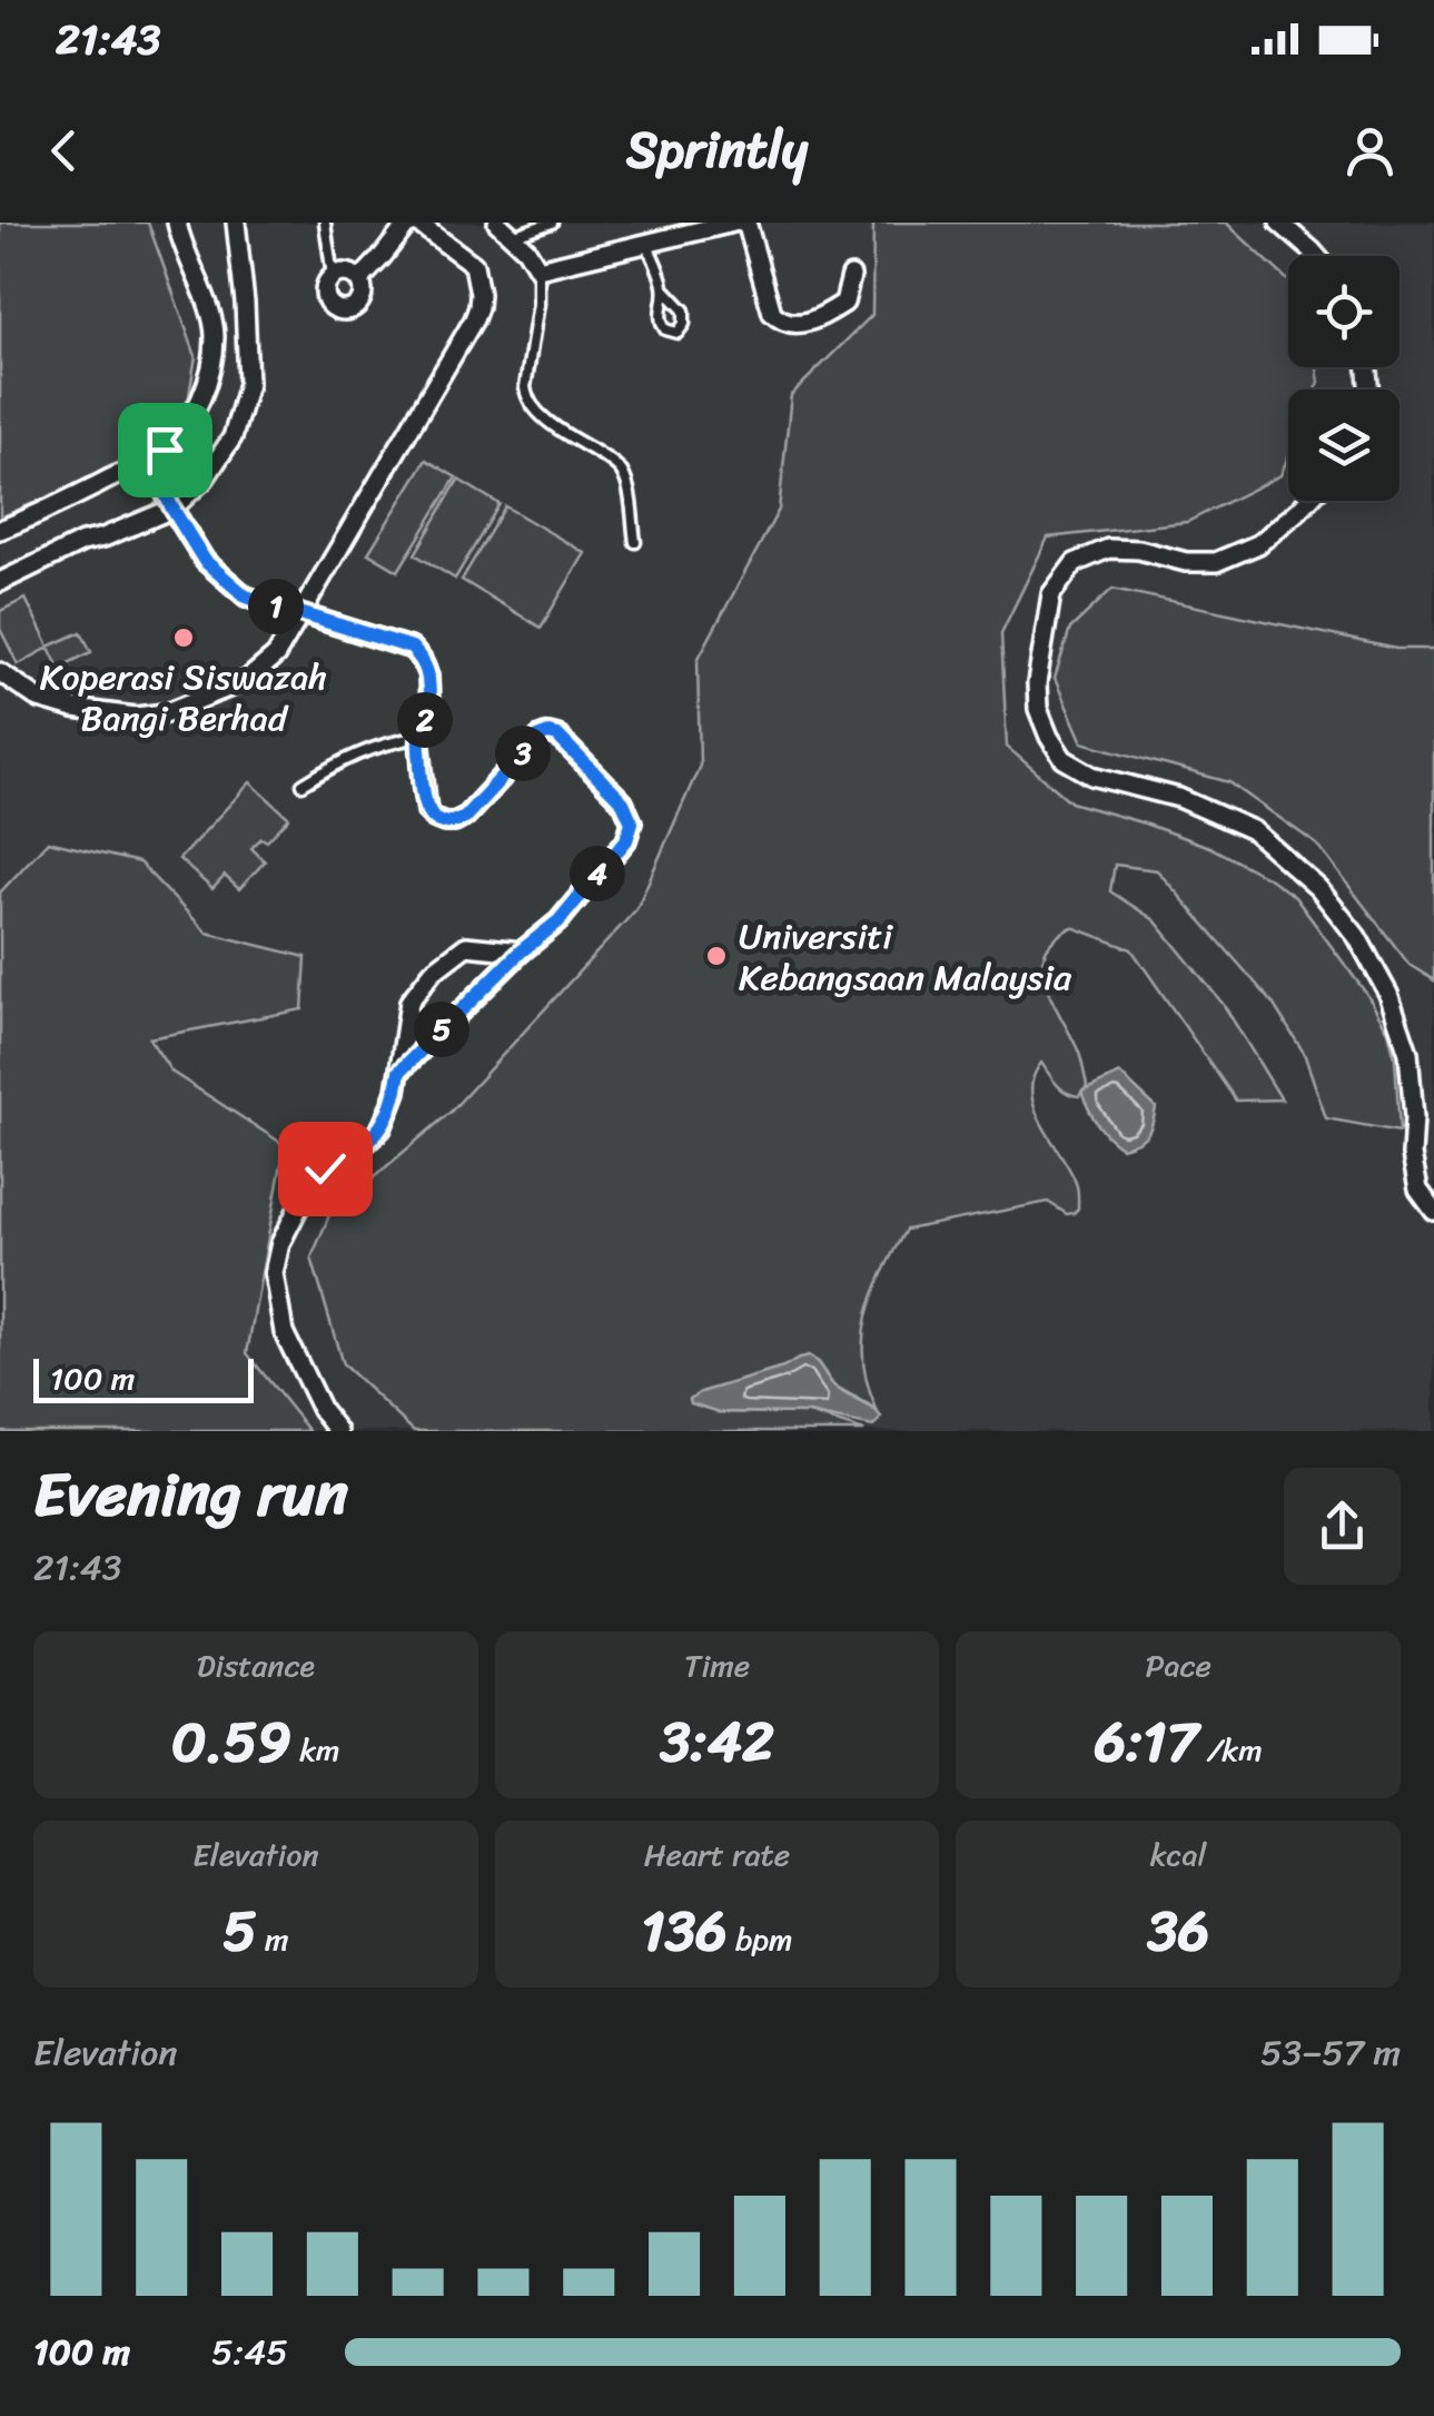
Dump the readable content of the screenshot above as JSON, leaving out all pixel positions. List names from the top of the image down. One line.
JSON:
{"places":["Koperasi Siswazah Bangi Berhad","Universiti Kebangsaan Malaysia"],"scale_bar":"100 m","page":{"status":"21:43","header":"Sprintly","pins":["1","2","3","4","5"],"scale":"100 m","heading":["Evening run","21:43"],"stats":[["Distance","0.59 km"],["Time","3:42"],["Pace","6:17 /km"],["Elevation","5 m"],["Heart rate","136 bpm"],["kcal","36"]],"chart":["Elevation","53–57 m"],"list":[{"name":"100 m","note":"5:45"}]}}
